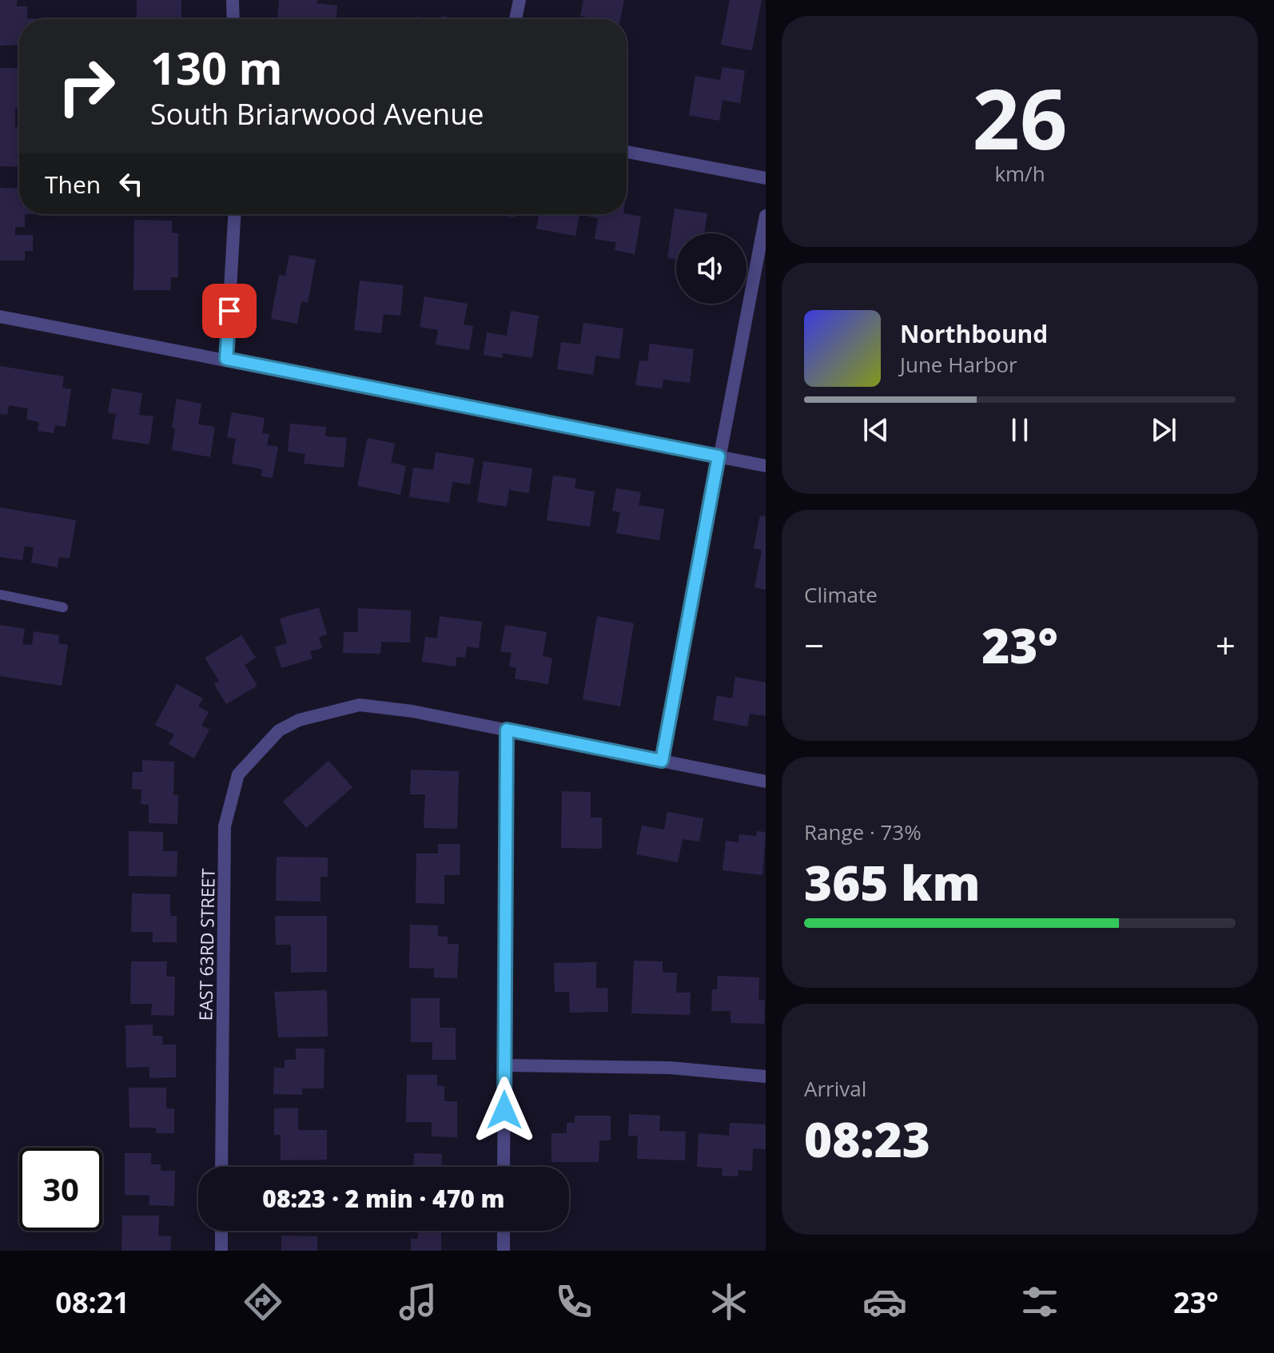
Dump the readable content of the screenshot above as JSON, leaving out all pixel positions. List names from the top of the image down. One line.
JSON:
{"streets":{"street":["EAST 63RD STREET"]},"page":{"tile":[["26","km/h"],"Climate",["Range · 73%","365 km"],["Arrival","08:23"]],"turn":["130 m","South Briarwood Avenue"],"then":"Then","song":["Northbound","June Harbor"],"heat":["−","23°","+"],"limit":"30","trip":"08:23 · 2 min · 470 m","tabs":["08:21","23°"]}}
